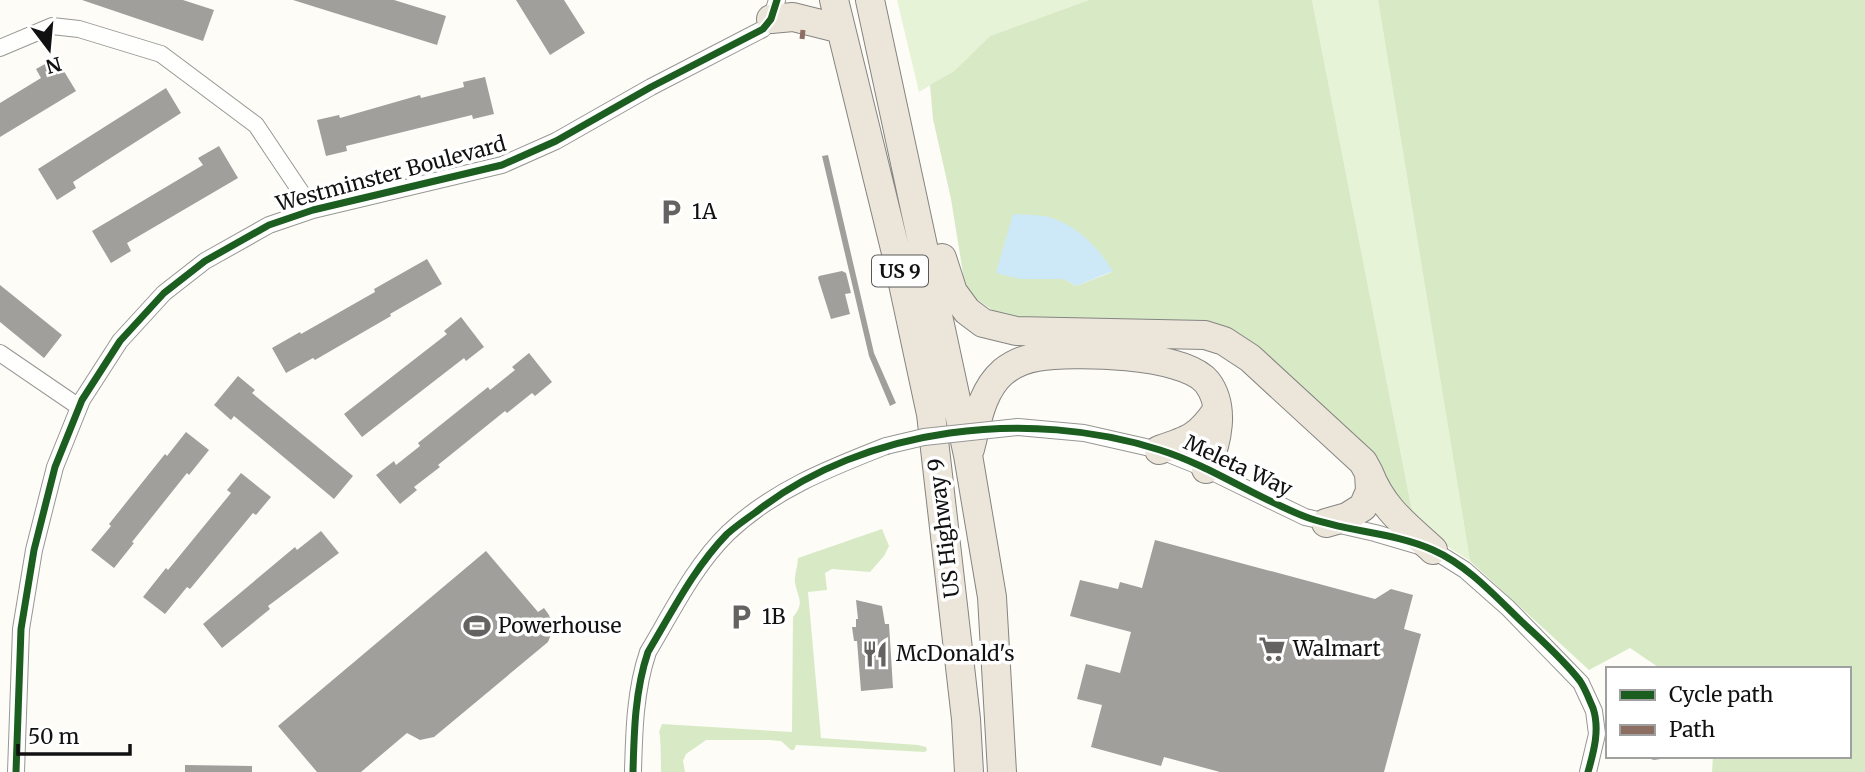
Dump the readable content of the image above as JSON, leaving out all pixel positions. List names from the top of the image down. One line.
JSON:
{"streets":{"highway":["US 9","US Highway 9"],"street":["Westminster Boulevard","Meleta Way"]},"places":{"parking":["1A","1B"],"sports":["Powerhouse"],"supermarket":["Walmart"],"restaurant":["McDonald's"]},"legend":["Cycle path","Path"],"scale_bar":"50 m","north":"bottom"}
